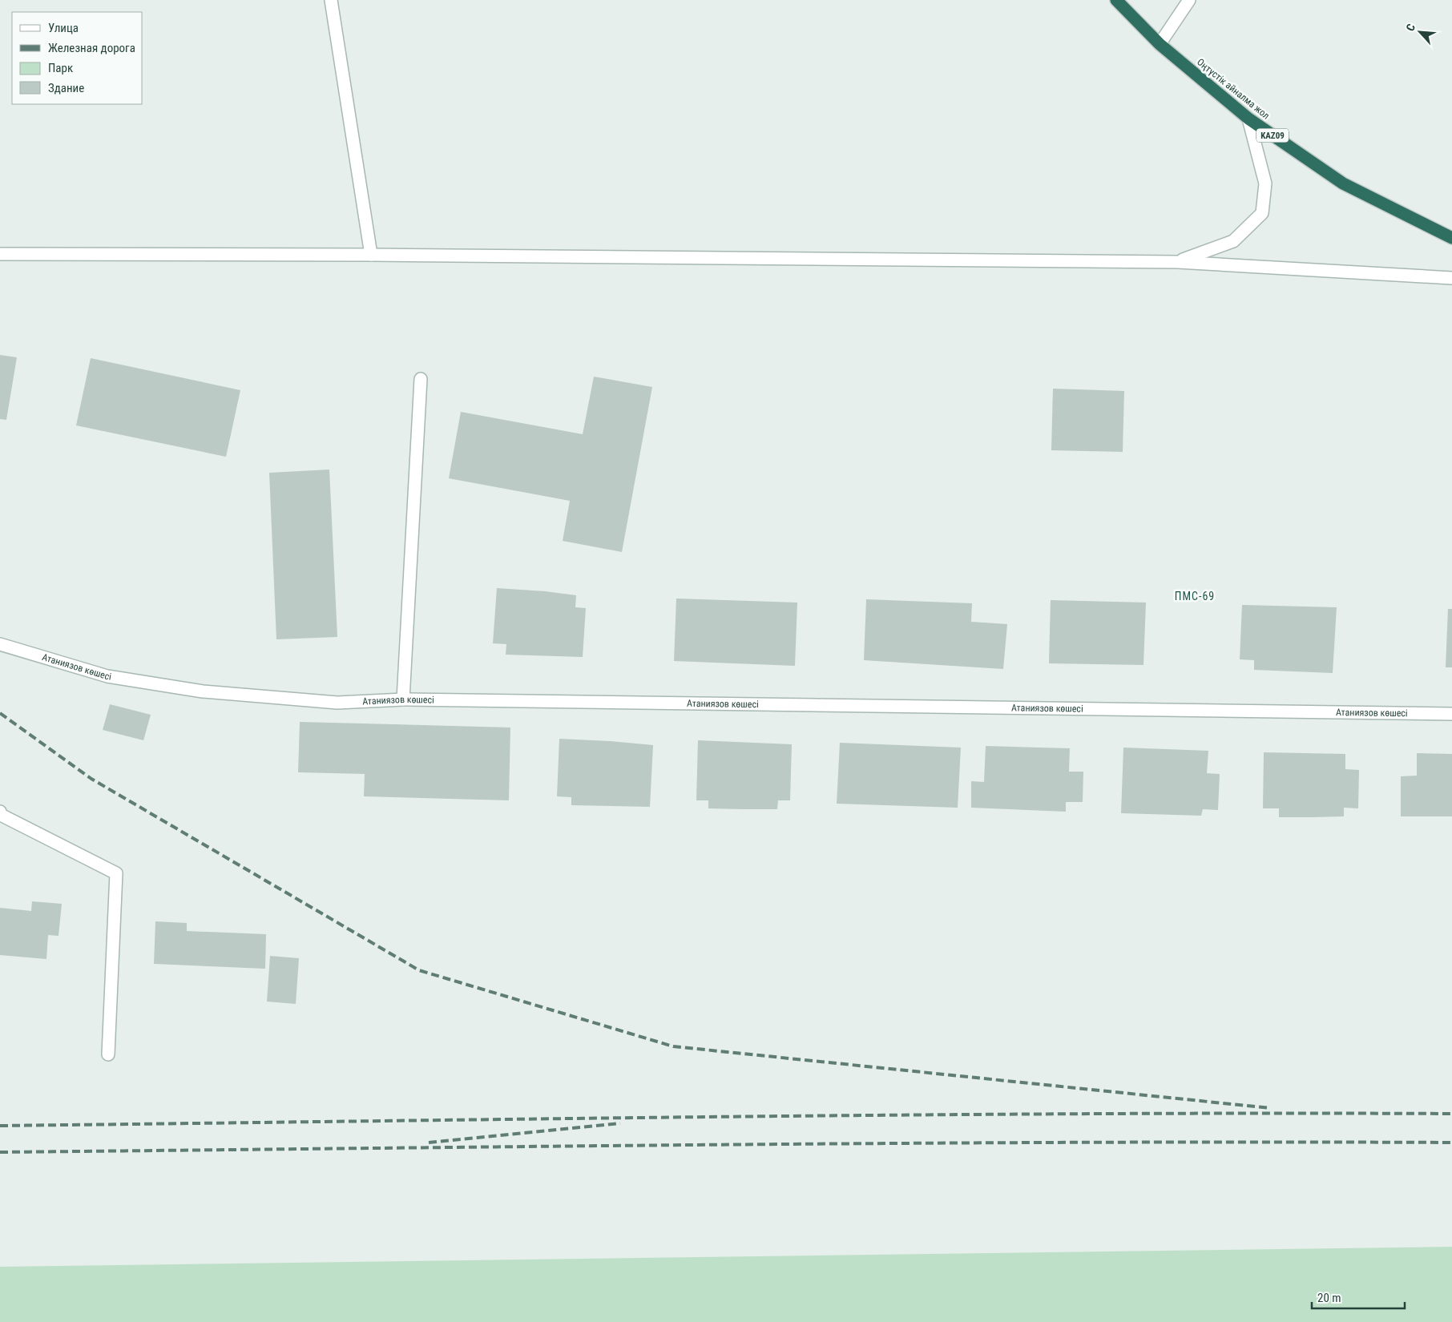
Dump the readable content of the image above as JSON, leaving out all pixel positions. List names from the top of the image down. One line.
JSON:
{"streets":{"highway":["Оңтүстік айналма жол","KAZ09"],"street":["Атаниязов көшесі"]},"districts":["ПМС-69"],"legend":["Улица","Железная дорога","Парк","Здание"],"scale_bar":"20 m","north":"top left"}
